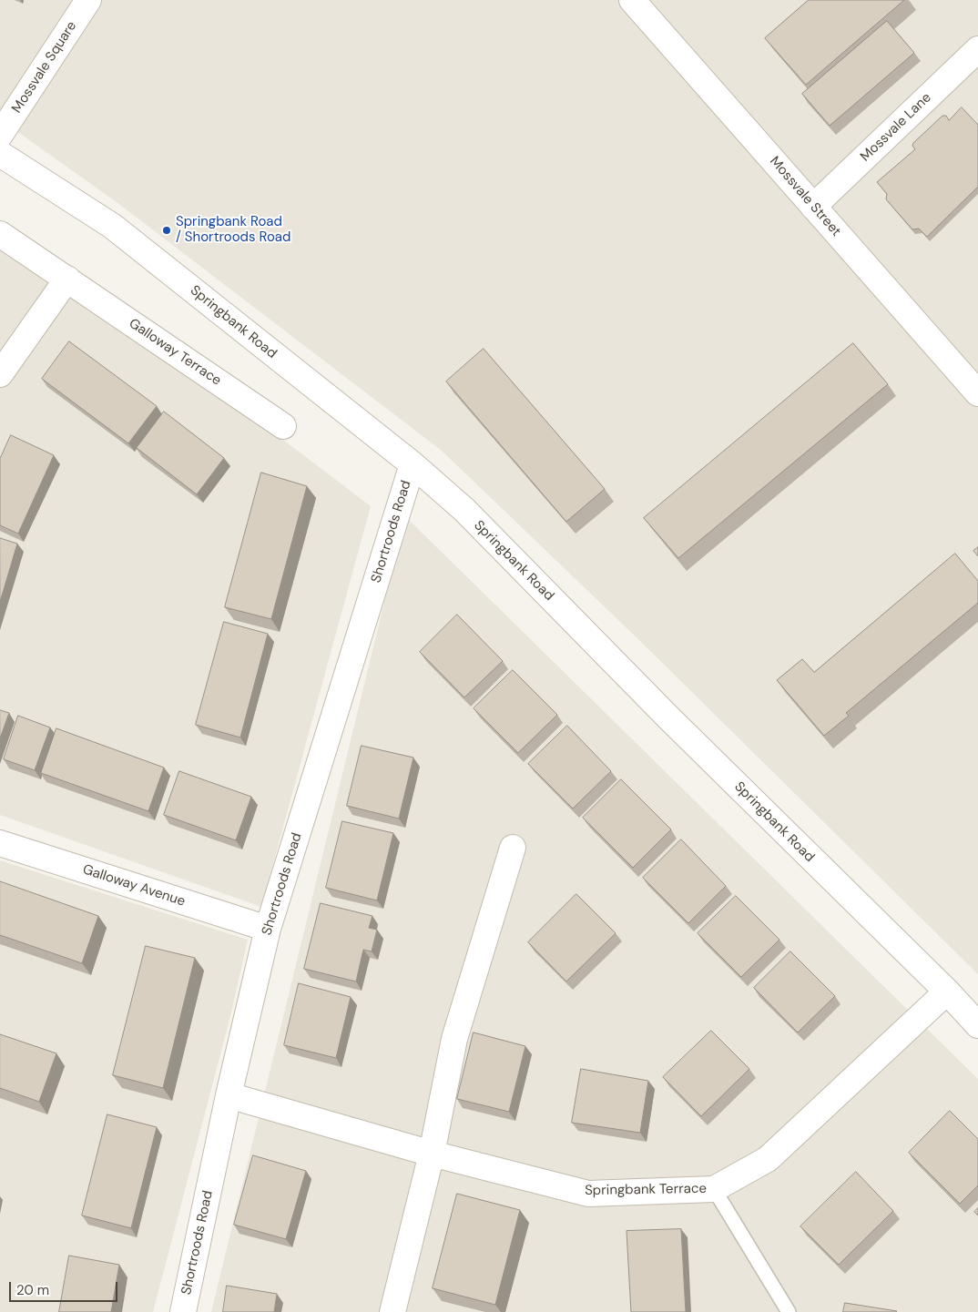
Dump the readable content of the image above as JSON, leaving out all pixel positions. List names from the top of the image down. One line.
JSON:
{"streets":{"street":["Mossvale Square","Mossvale Lane","Mossvale Street","Springbank Road","Galloway Terrace","Shortroods Road","Galloway Avenue","Springbank Terrace"]},"crossings":[["Mossvale Lane","Mossvale Street"],["Springbank Road","Shortroods Road"],["Springbank Road","Springbank Terrace"],["Shortroods Road","Galloway Avenue"],["Shortroods Road","Springbank Terrace"]],"places":["Springbank Road / Shortroods Road"],"scale_bar":"20 m"}
